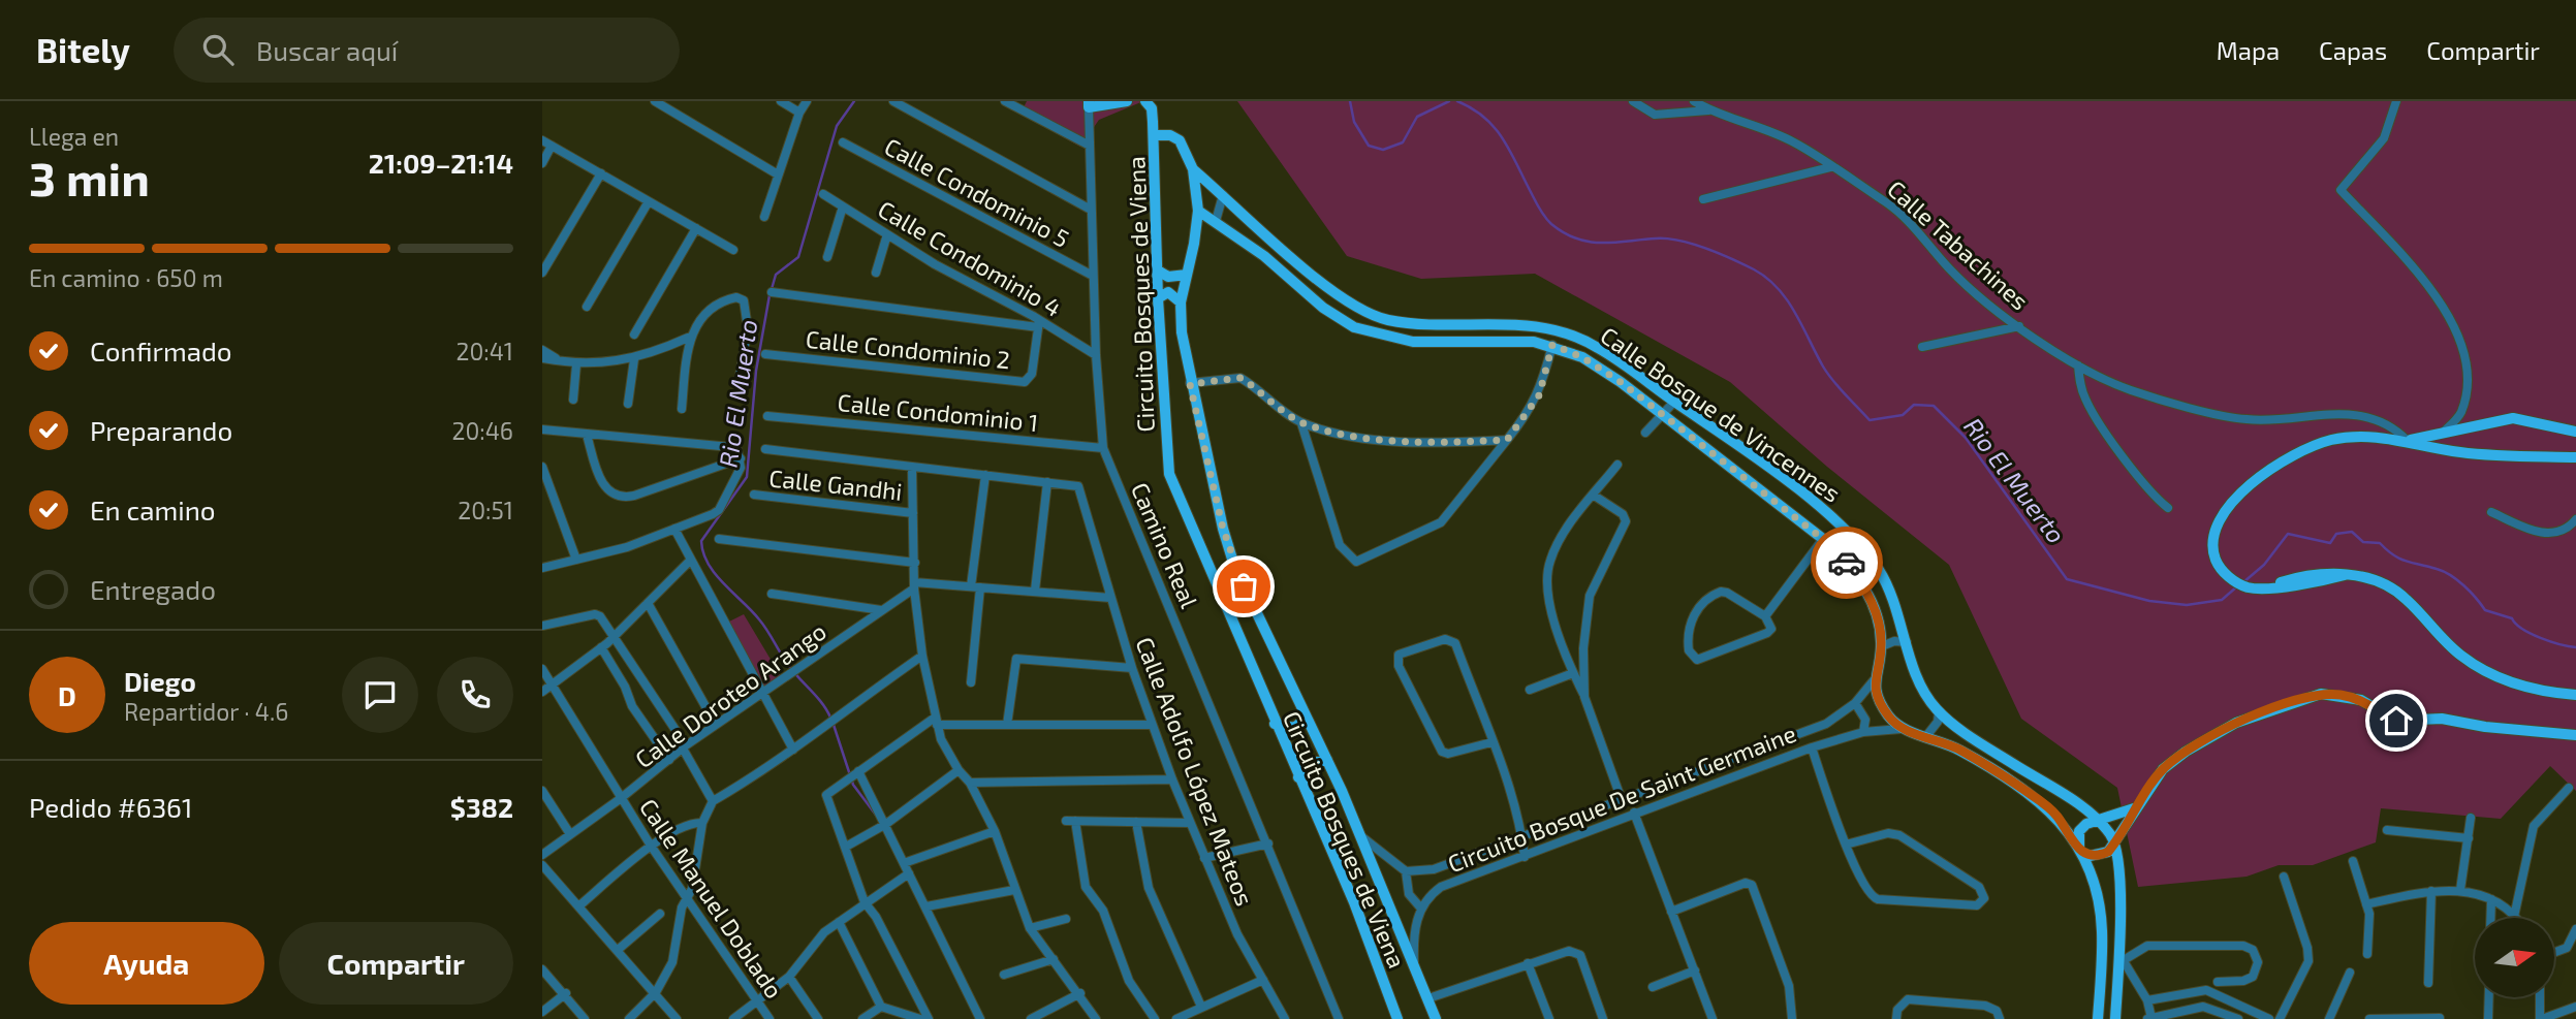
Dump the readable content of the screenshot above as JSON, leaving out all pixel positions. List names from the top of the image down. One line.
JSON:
{"streets":{"main road":["Circuito Bosques de Viena","Calle Bosque de Vincennes"],"street":["Calle Condominio 5","Calle Tabachines","Calle Condominio 4","Calle Condominio 2","Calle Condominio 1","Calle Gandhi","Camino Real","Calle Doroteo Arango","Calle Adolfo López Mateos","Circuito Bosque De Saint Germaine","Calle Manuel Doblado"]},"crossings":[["Calle Condominio 5","Camino Real"],["Calle Condominio 4","Calle Condominio 2"],["Calle Condominio 4","Camino Real"],["Circuito Bosques de Viena","Calle Bosque de Vincennes"],["Calle Condominio 1","Camino Real"],["Calle Doroteo Arango","Calle Manuel Doblado"]],"water":["Rio El Muerto"],"north":"right","page":{"header":"Bitely","search":"Buscar aquí","nav":["Mapa","Capas","Compartir"],"heading":["3 min","Llega en","21:09–21:14"],"panel":["Diego","Repartidor · 4.6","Pedido #6361","$382"],"bar":"En camino · 650 m","list":[["Confirmado","20:41"],["Preparando","20:46"],["En camino","20:51"],"Entregado"],"round":"D","buttons":["Ayuda","Compartir"]}}
